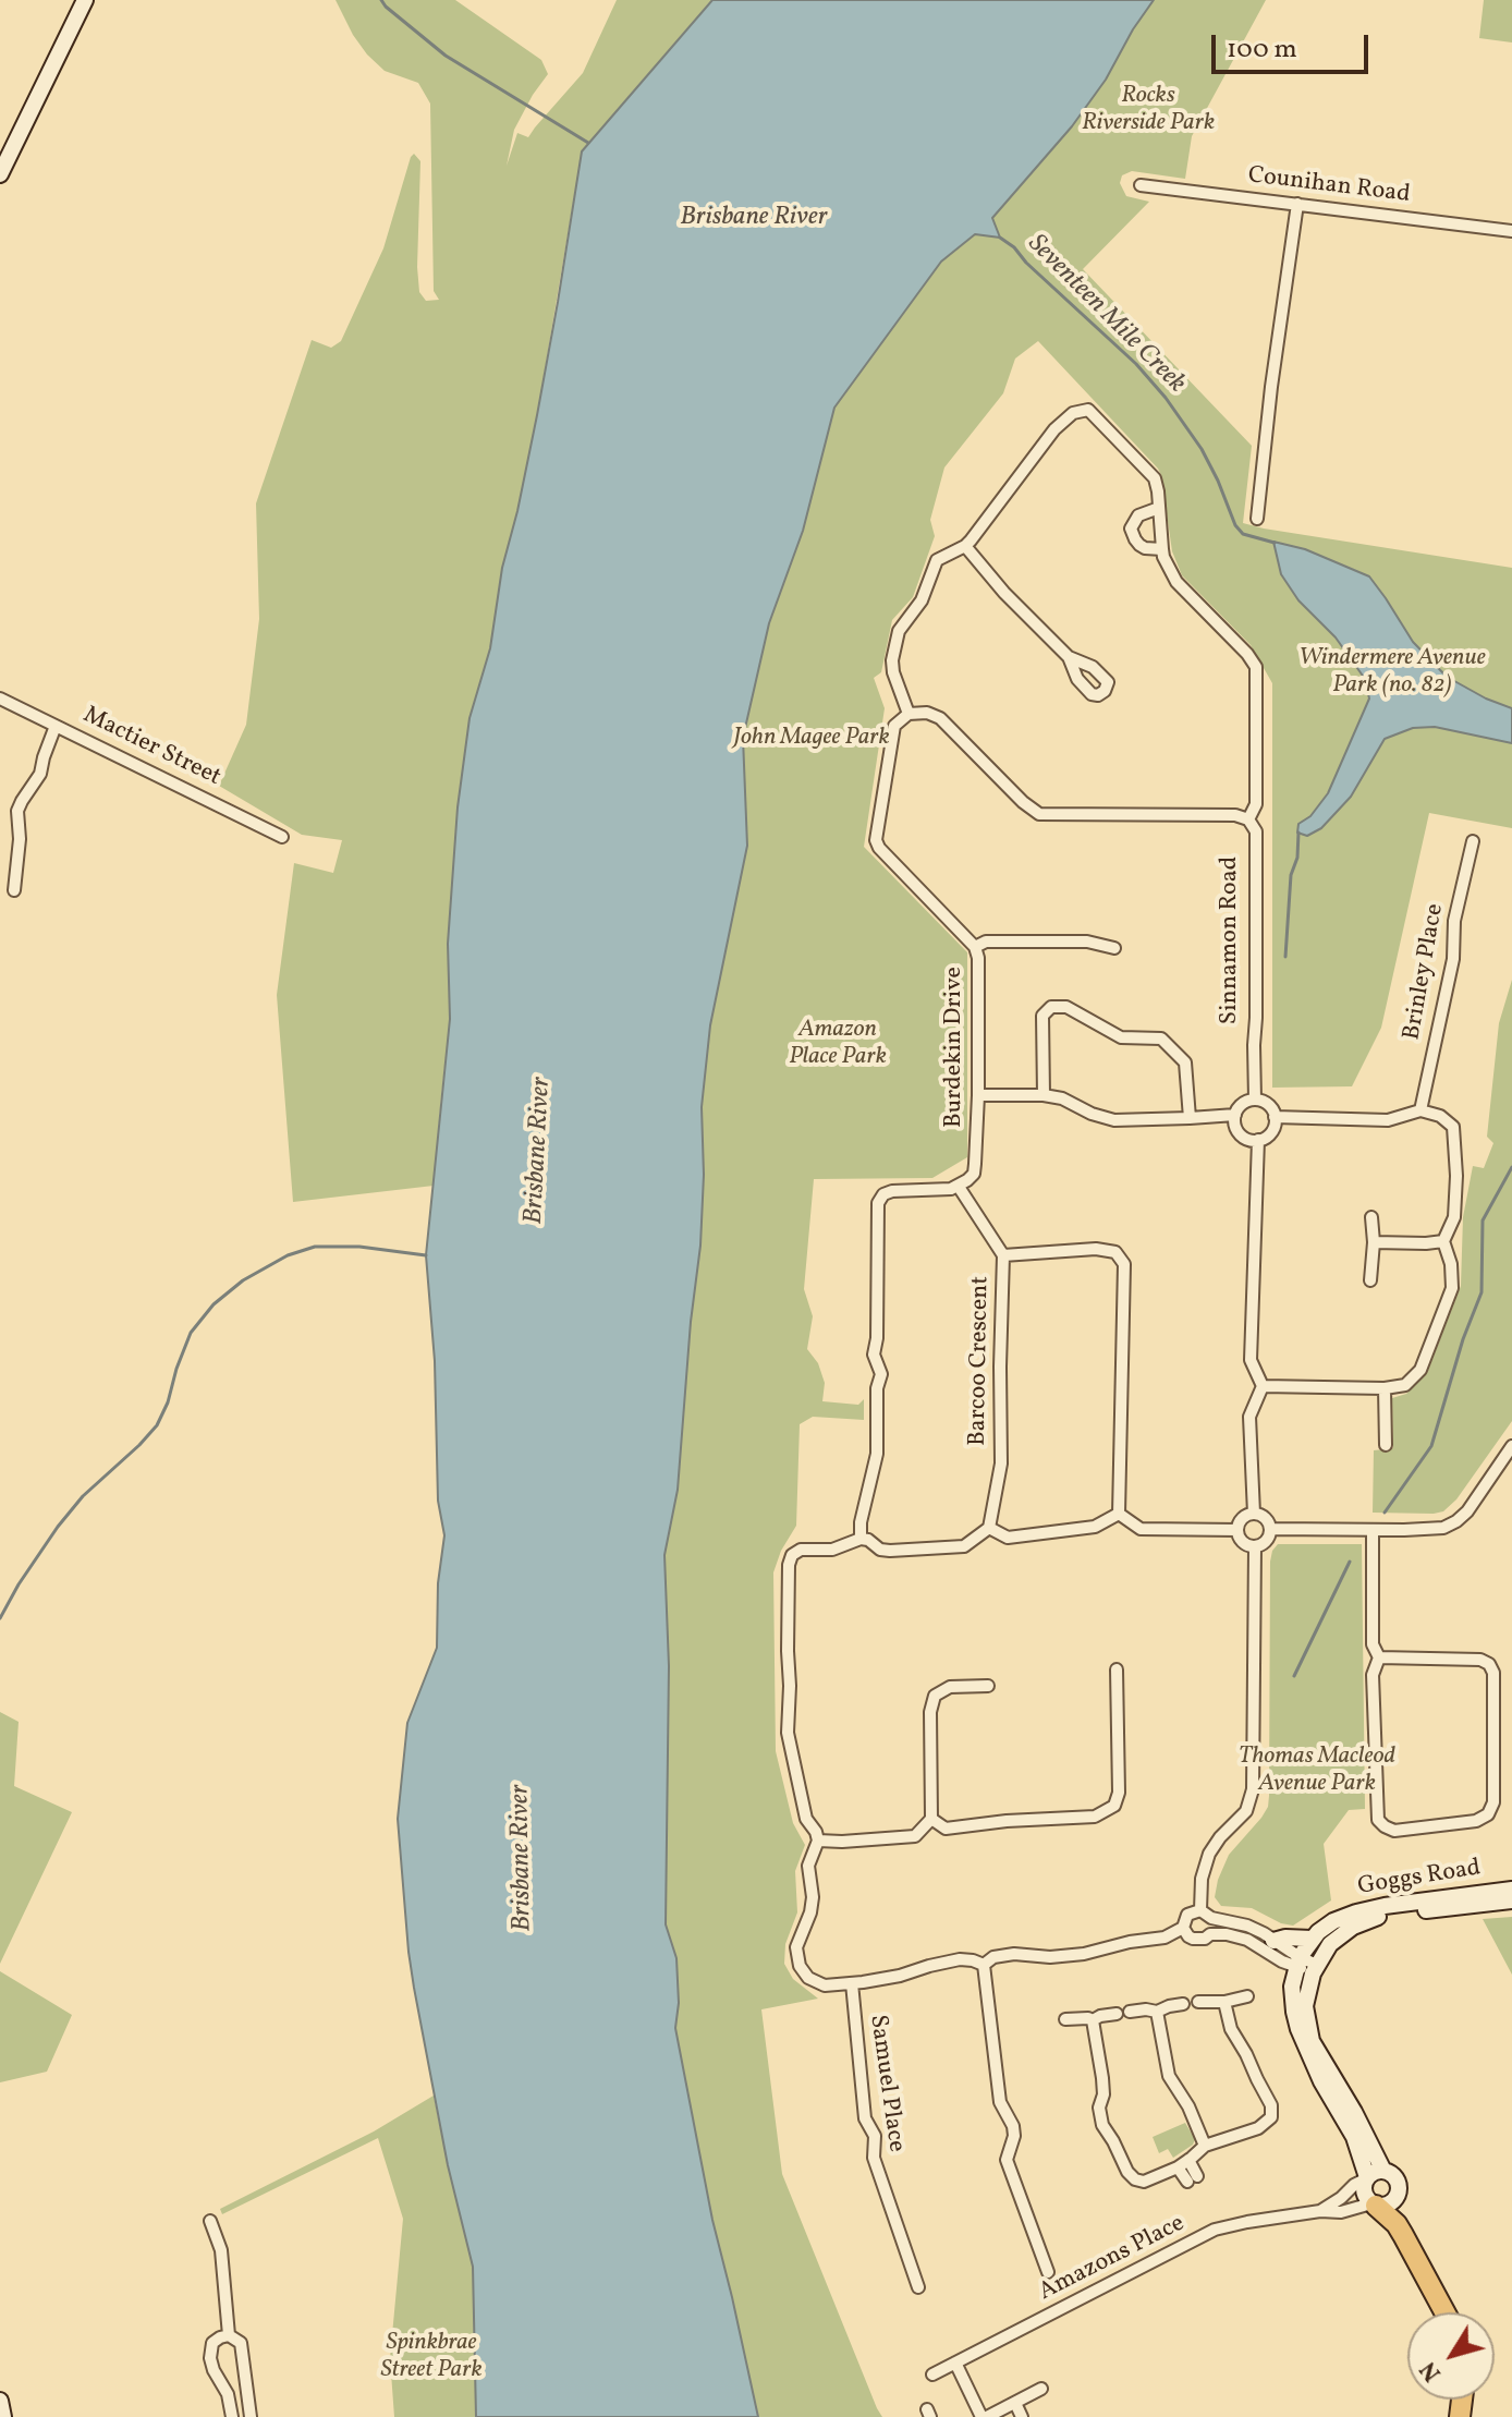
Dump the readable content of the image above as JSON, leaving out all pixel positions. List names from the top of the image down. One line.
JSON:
{"streets":{"main road":["Goggs Road"],"street":["Counihan Road","Mactier Street","Sinnamon Road","Brinley Place","Burdekin Drive","Barcoo Crescent","Samuel Place","Amazons Place"]},"water":["Brisbane River","Seventeen Mile Creek"],"parks":["Rocks Riverside Park","Windermere Avenue Park (no. 82)","John Magee Park","Amazon Place Park","Thomas Macleod Avenue Park","Spinkbrae Street Park"],"scale_bar":"100 m","north":"bottom left"}
